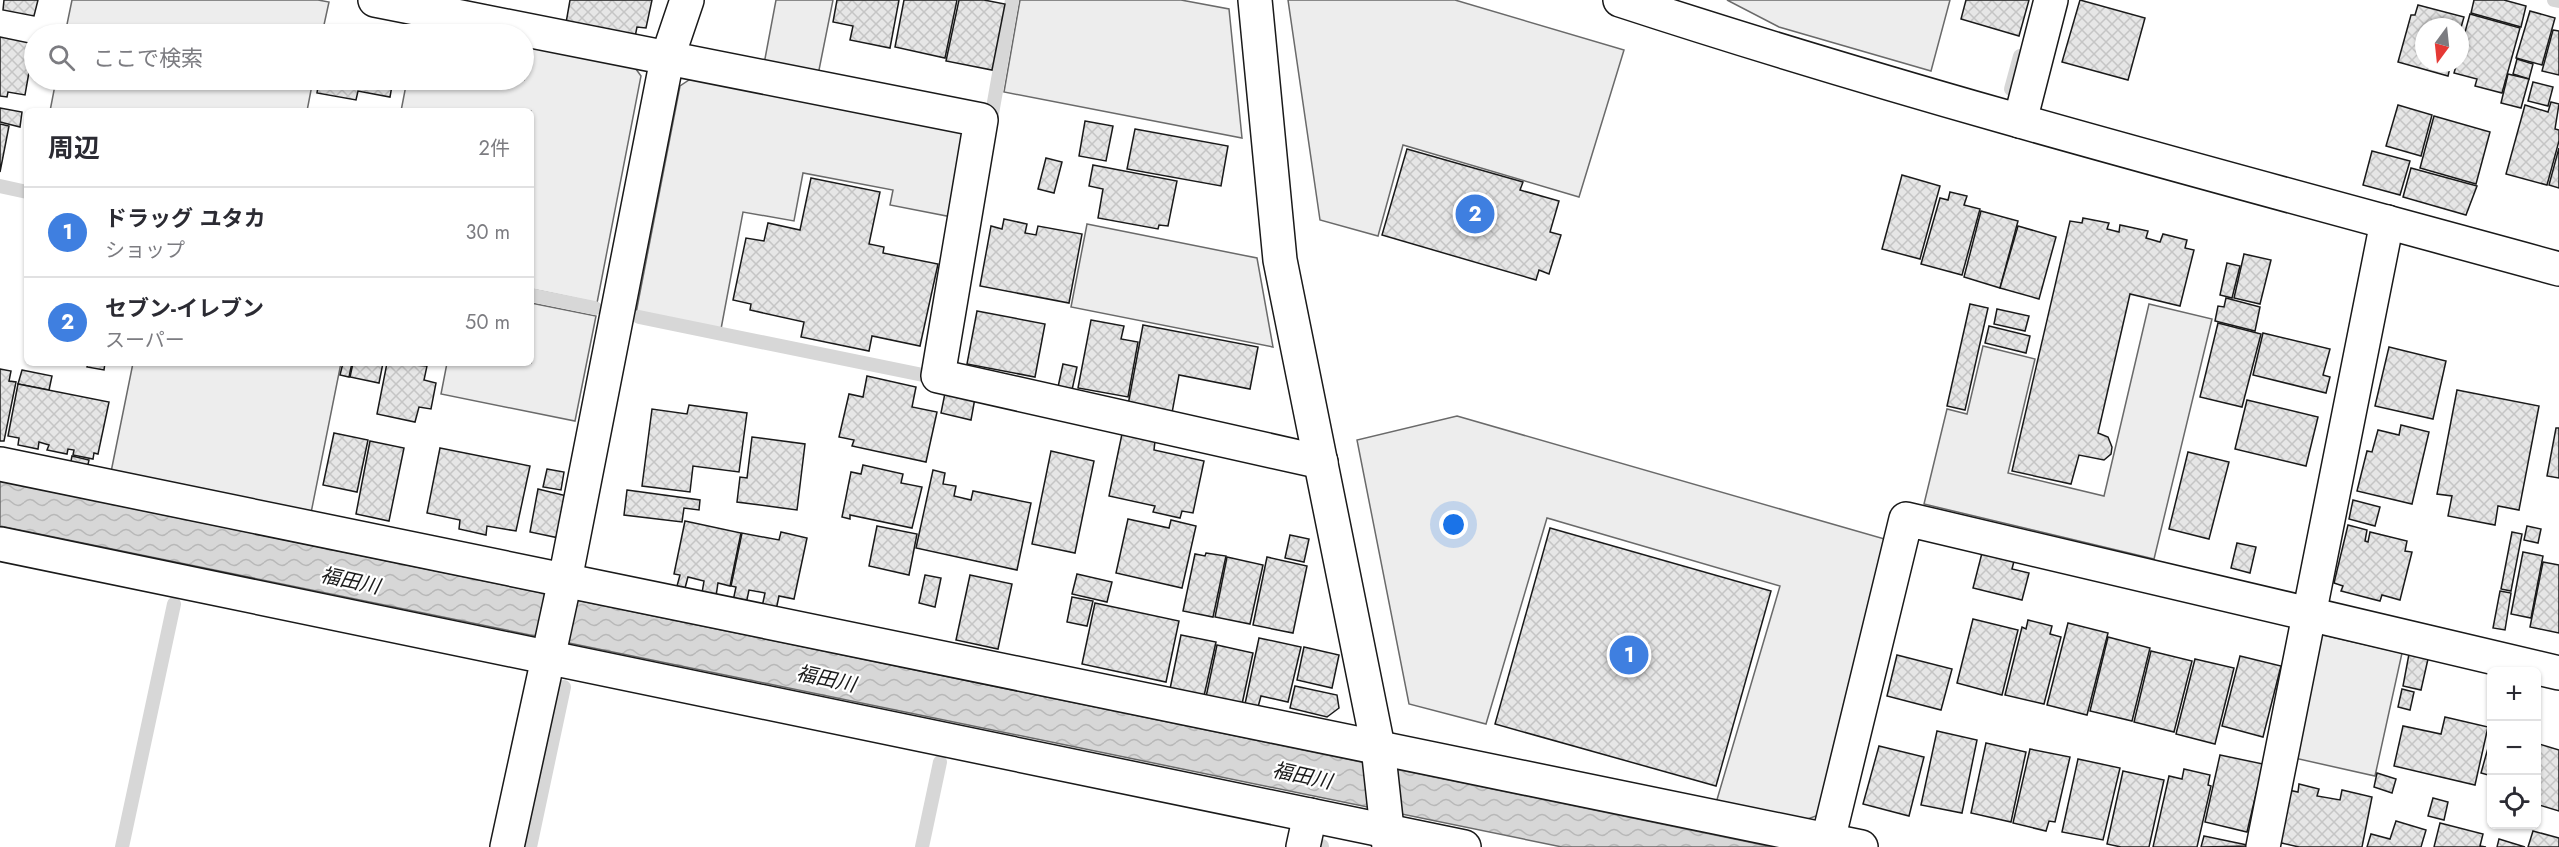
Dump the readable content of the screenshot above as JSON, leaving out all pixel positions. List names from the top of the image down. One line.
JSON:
{"water":["福田川"],"north":"bottom","page":{"search":"ここで検索","heading":["周辺","2件"],"list":[{"mark":"1","name":"ドラッグ ユタカ","note":"ショップ","value":"30 m"},{"mark":"2","name":"セブン-イレブン","note":"スーパー","value":"50 m"}],"pins":["2","1"],"map_buttons":["+","−"]}}
